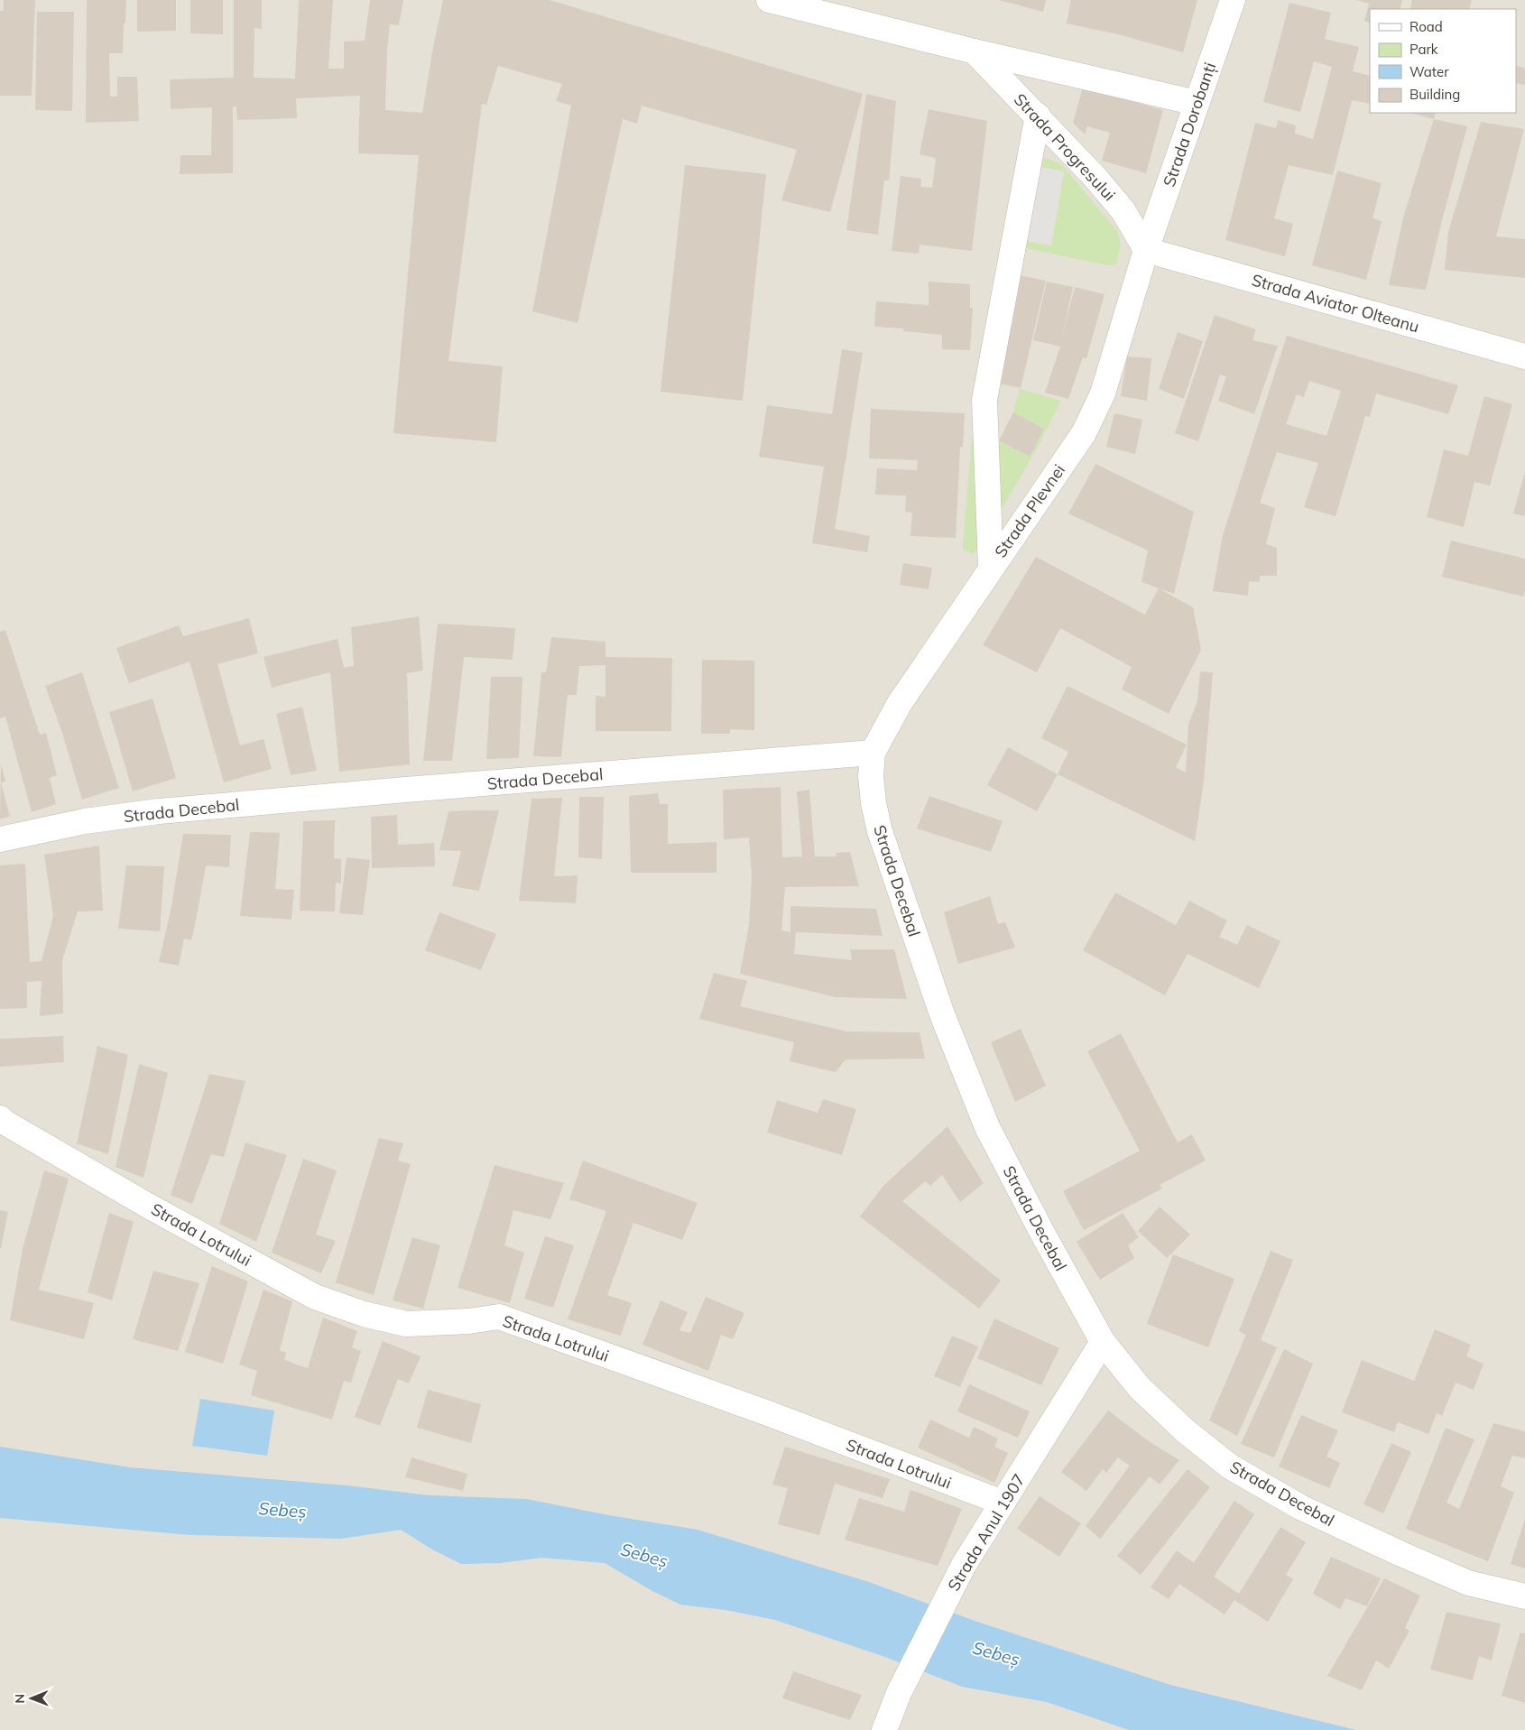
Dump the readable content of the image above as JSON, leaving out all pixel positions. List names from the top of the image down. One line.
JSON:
{"streets":{"street":["Strada Dorobanți","Strada Progresului","Strada Aviator Olteanu","Strada Plevnei","Strada Decebal","Strada Lotrului","Strada Anul 1907"]},"crossings":[["Strada Dorobanți","Strada Progresului"],["Strada Dorobanți","Strada Aviator Olteanu"],["Strada Dorobanți","Strada Plevnei"],["Strada Progresului","Strada Aviator Olteanu"],["Strada Progresului","Strada Plevnei"],["Strada Aviator Olteanu","Strada Plevnei"],["Strada Plevnei","Strada Decebal"],["Strada Decebal","Strada Anul 1907"],["Strada Lotrului","Strada Anul 1907"]],"water":["Sebeș"],"legend":["Road","Park","Water","Building"],"north":"left"}
